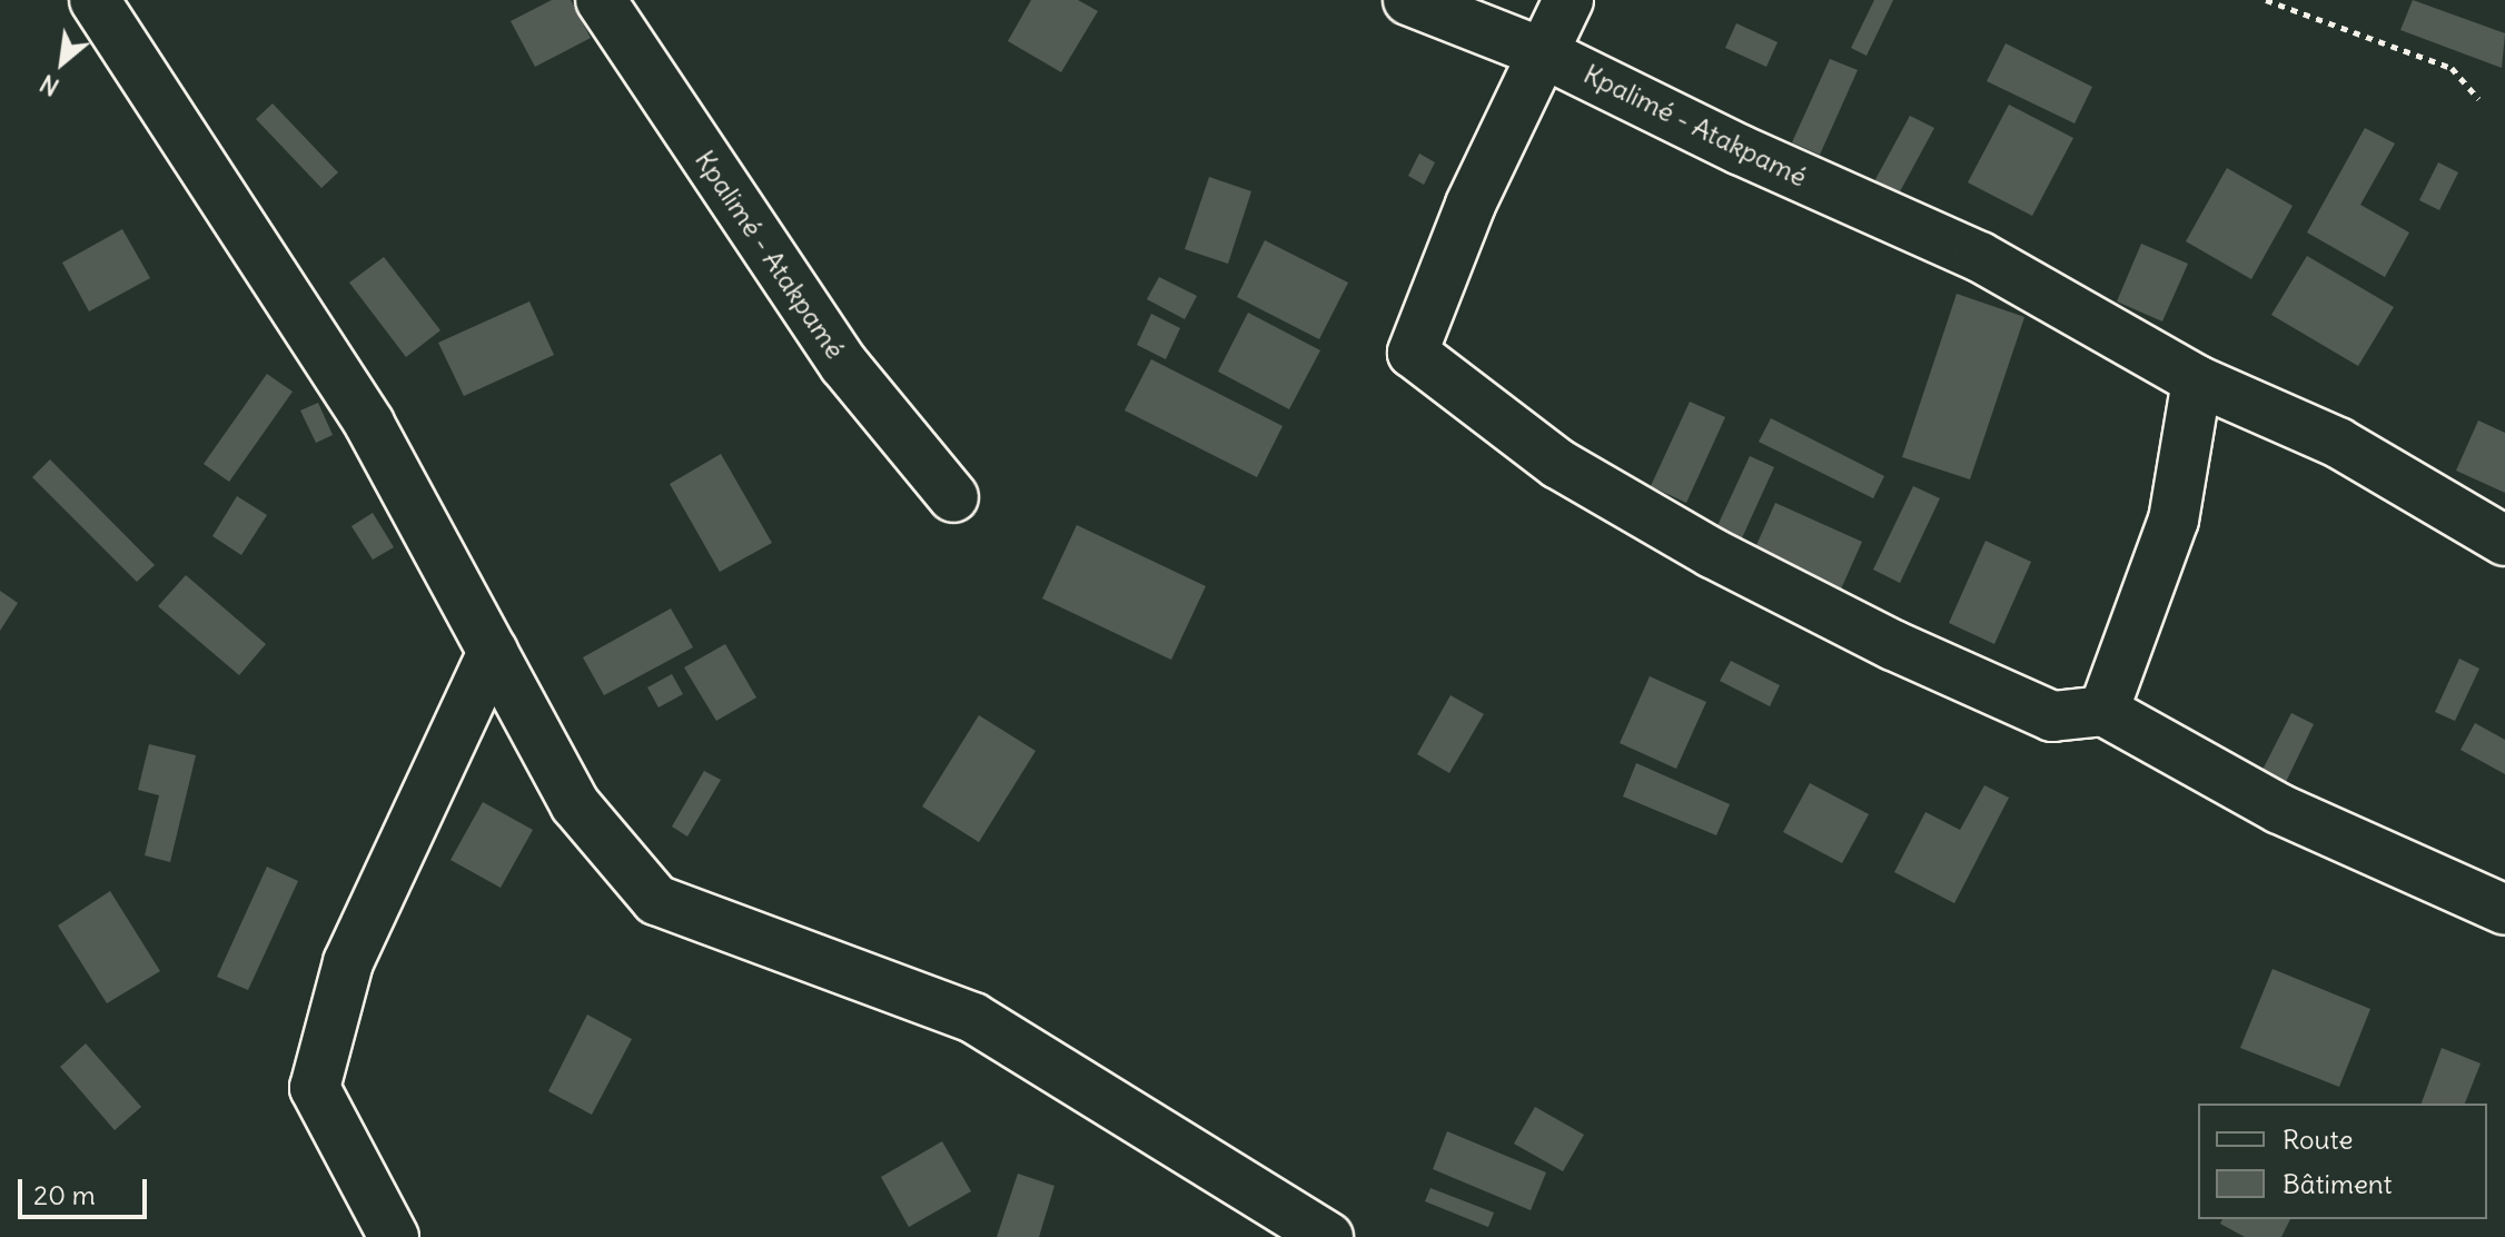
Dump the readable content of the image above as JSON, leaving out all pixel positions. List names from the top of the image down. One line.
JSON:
{"streets":{"street":["Kpalimé - Atakpamé"]},"legend":["Route","Bâtiment"],"scale_bar":"20 m","north":"bottom left"}
